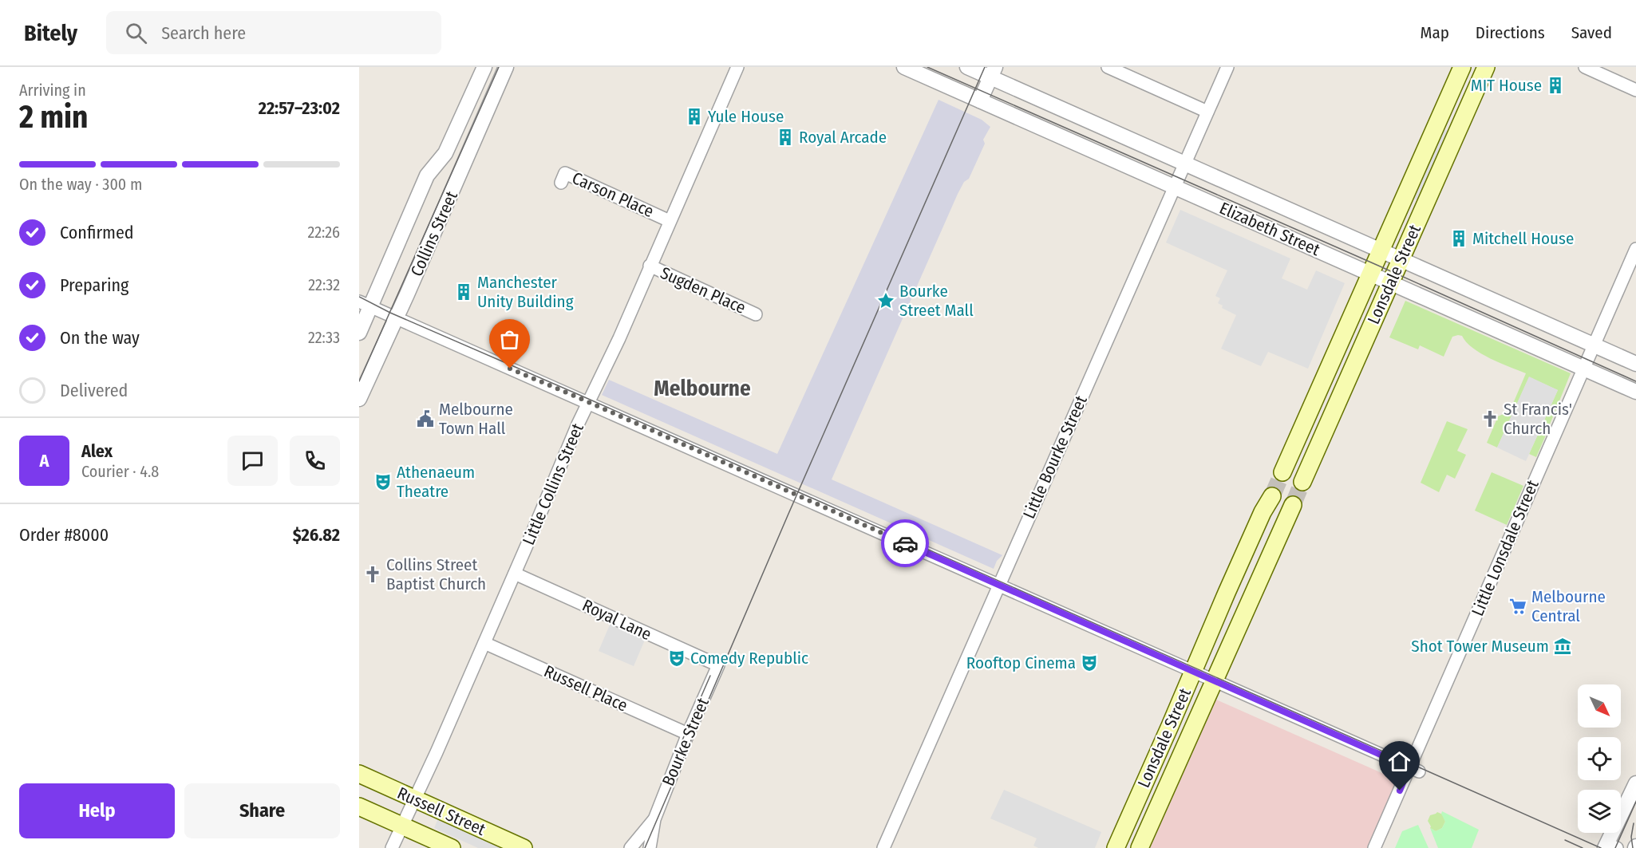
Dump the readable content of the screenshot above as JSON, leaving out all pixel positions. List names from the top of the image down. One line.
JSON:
{"streets":{"main road":["Lonsdale Street","Russell Street"],"street":["Carson Place","Elizabeth Street","Collins Street","Sugden Place","Little Bourke Street","Little Collins Street","Little Lonsdale Street","Royal Lane","Russell Place","Bourke Street"]},"crossings":[["Carson Place","Little Collins Street"],["Elizabeth Street","Lonsdale Street"],["Elizabeth Street","Little Bourke Street"],["Elizabeth Street","Little Lonsdale Street"],["Sugden Place","Little Collins Street"],["Little Collins Street","Royal Lane"],["Little Collins Street","Russell Place"],["Little Collins Street","Russell Street"],["Royal Lane","Bourke Street"],["Russell Place","Bourke Street"]],"districts":["Melbourne"],"places":{"building":["MIT House","Yule House","Royal Arcade","Mitchell House","Manchester Unity Building"],"place":["Bourke Street Mall"],"public building":["Melbourne Town Hall"],"church":["St Francis' Church","Collins Street Baptist Church"],"theatre":["Athenaeum Theatre","Comedy Republic","Rooftop Cinema"],"supermarket":["Melbourne Central"],"museum":["Shot Tower Museum"]},"north":"bottom right","page":{"header":"Bitely","search":"Search here","nav":["Map","Directions","Saved"],"heading":["2 min","Arriving in","22:57–23:02"],"panel":["Alex","Courier · 4.8","Order #8000","$26.82"],"bar":"On the way · 300 m","list":[["Confirmed","22:26"],["Preparing","22:32"],["On the way","22:33"],"Delivered"],"round":"A","buttons":["Help","Share"]}}
